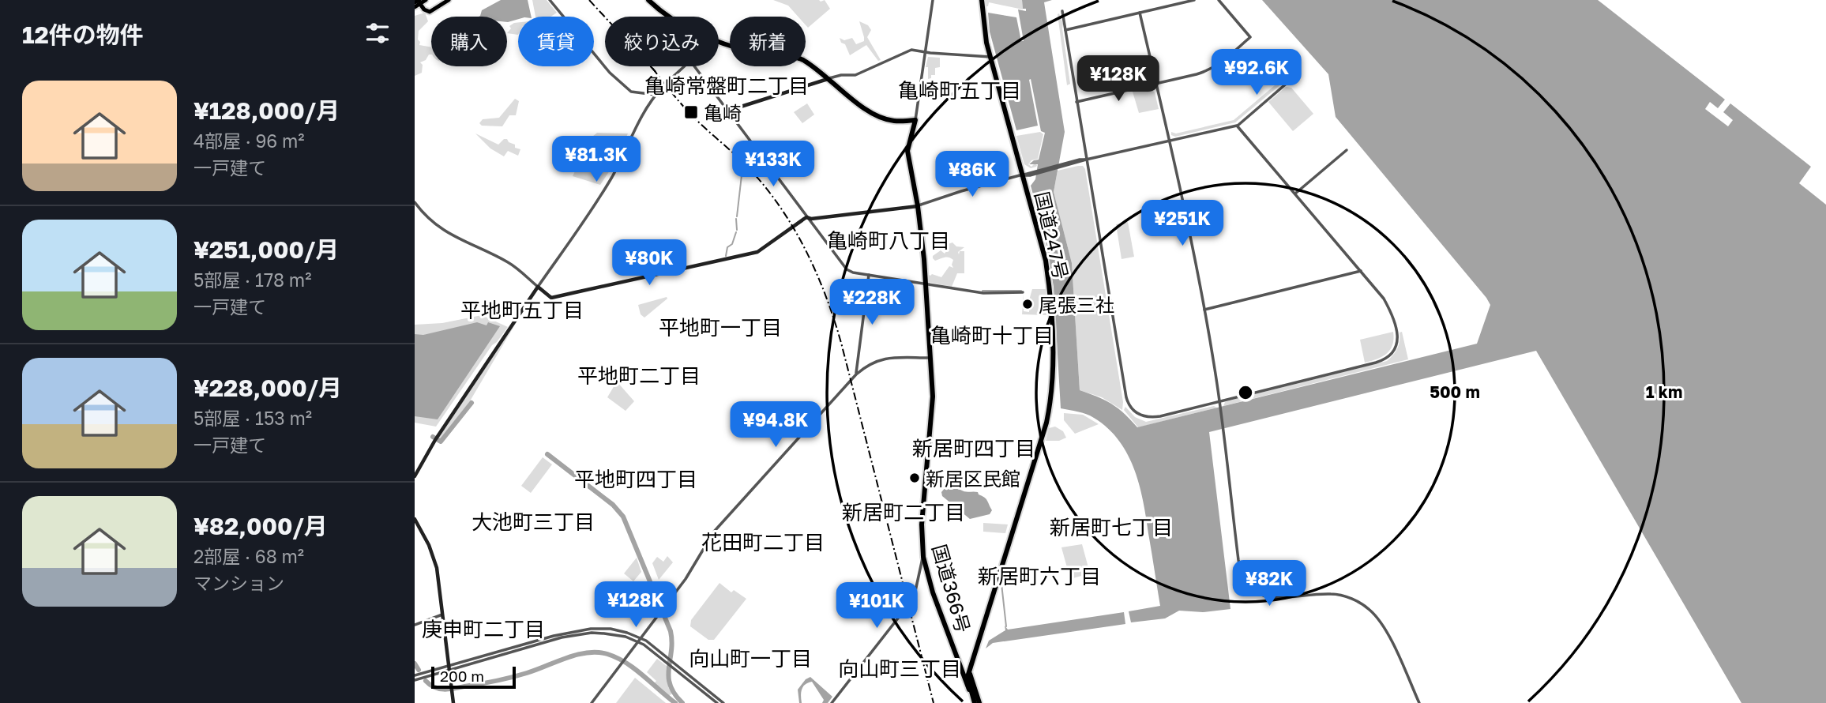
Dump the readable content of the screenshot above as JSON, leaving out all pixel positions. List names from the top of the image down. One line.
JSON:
{"streets":{"highway":["国道247号","国道366号"]},"crossings":[["国道247号","国道366号"]],"districts":["亀崎常盤町二丁目","亀崎町五丁目","亀崎町八丁目","平地町五丁目","平地町一丁目","亀崎町十丁目","平地町二丁目","新居町四丁目","平地町四丁目","新居町二丁目","大池町三丁目","新居町七丁目","花田町二丁目","新居町六丁目","庚申町二丁目","向山町一丁目","向山町三丁目"],"places":{"transit":["亀崎"],"other":["尾張三社","新居区民館"]},"scale_bar":"200 m","page":{"heading":"12件の物件","chip":["購入","賃貸","絞り込み","新着"],"price":["¥92.6K","¥128K","¥81.3K","¥133K","¥86K","¥251K","¥80K","¥228K","¥94.8K","¥82K","¥128K","¥101K"],"list":[{"name":"¥128,000/月","note":"4部屋 · 96 m² · 一戸建て"},{"name":"¥251,000/月","note":"5部屋 · 178 m² · 一戸建て"},{"name":"¥228,000/月","note":"5部屋 · 153 m² · 一戸建て"},{"name":"¥82,000/月","note":"2部屋 · 68 m² · マンション"}],"scale":"200 m"},"rings":["500 m","1 km"]}
